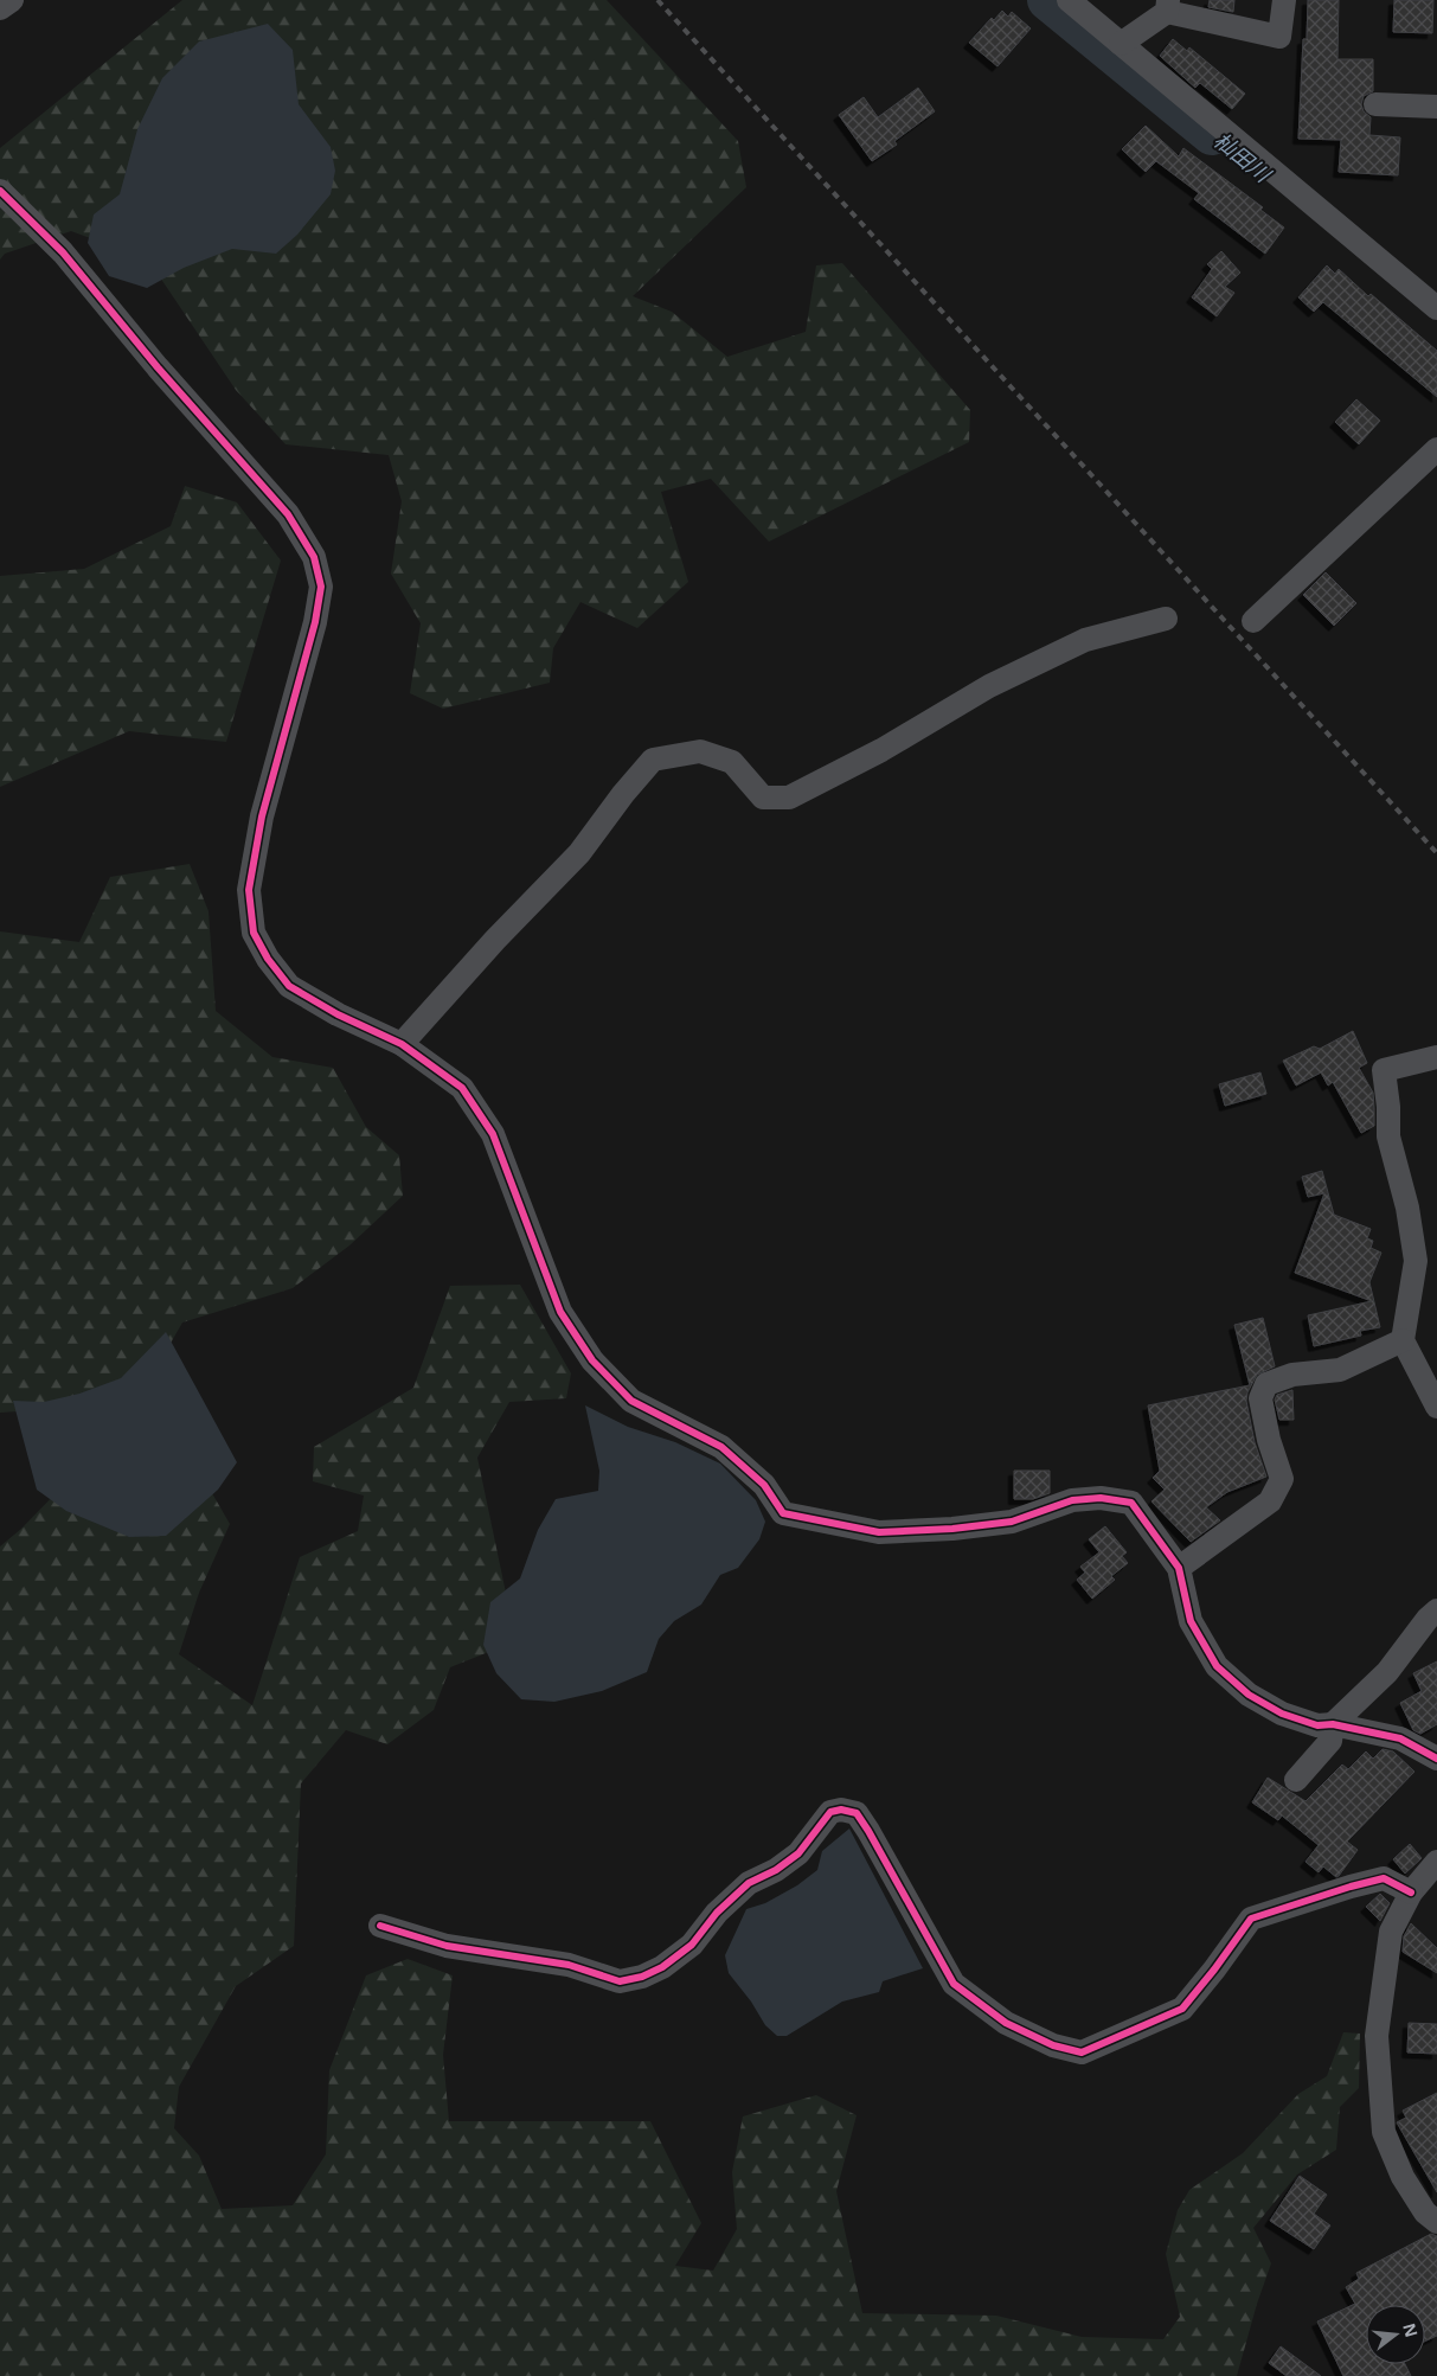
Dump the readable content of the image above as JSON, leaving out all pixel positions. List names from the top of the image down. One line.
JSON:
{"water":["杣田川"],"north":"right"}
